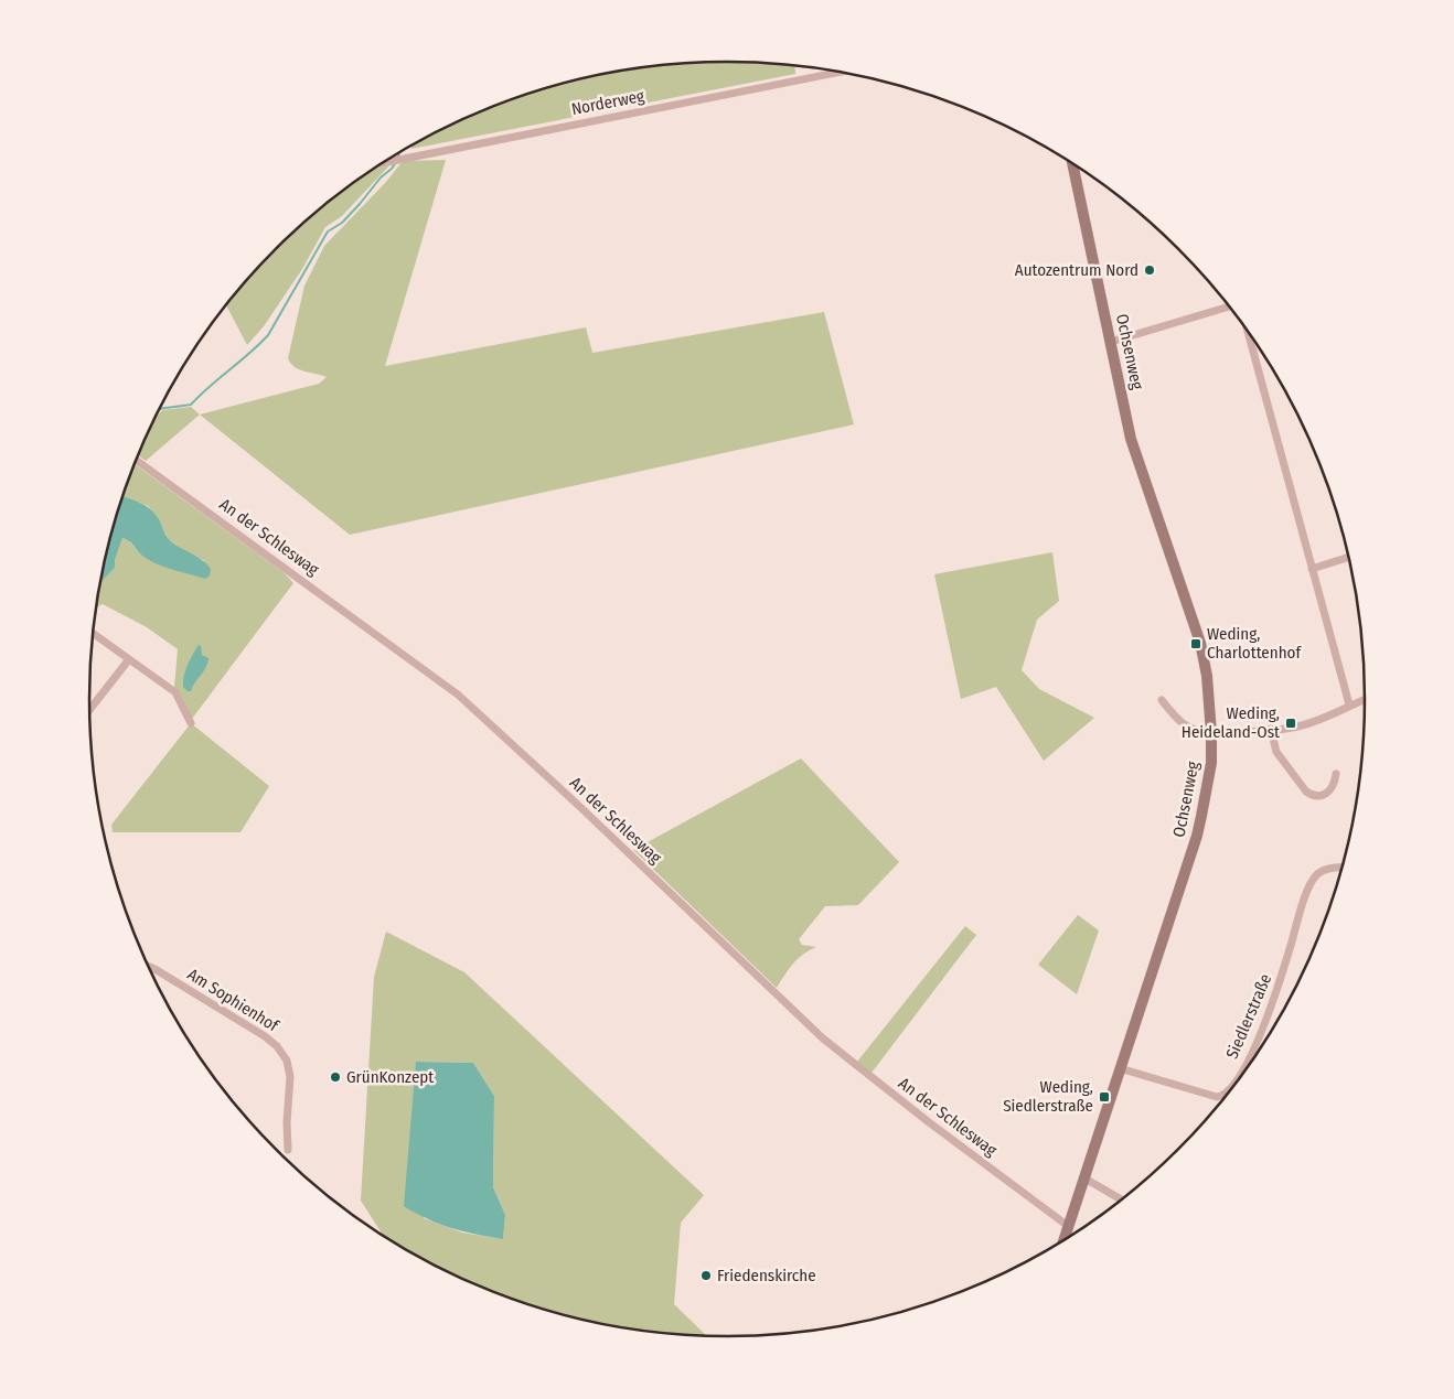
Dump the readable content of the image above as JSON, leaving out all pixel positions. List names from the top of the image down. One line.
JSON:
{"streets":{"main road":["Ochsenweg"],"street":["Norderweg","An der Schleswag","Am Sophienhof","Siedlerstraße"]},"crossings":[["Ochsenweg","An der Schleswag"],["Ochsenweg","Siedlerstraße"]],"places":{"other":["Autozentrum Nord","GrünKonzept","Friedenskirche"],"transit":["Weding, Charlottenhof","Weding, Heideland-Ost","Weding, Siedlerstraße"]}}
